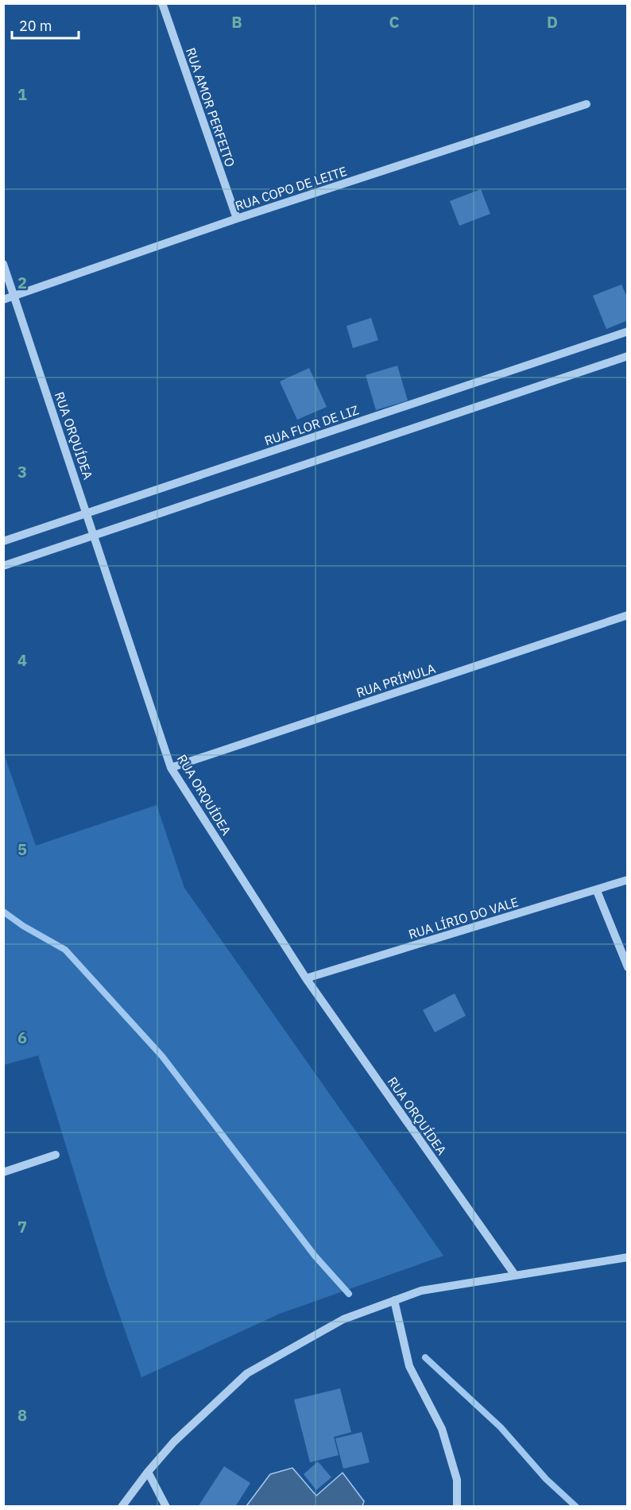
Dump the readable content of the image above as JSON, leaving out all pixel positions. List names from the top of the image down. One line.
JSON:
{"streets":{"street":["RUA AMOR PERFEITO","RUA COPO DE LEITE","RUA FLOR DE LIZ","RUA ORQUÍDEA","RUA PRÍMULA","RUA LÍRIO DO VALE"]},"crossings":[["RUA AMOR PERFEITO","RUA COPO DE LEITE"],["RUA COPO DE LEITE","RUA ORQUÍDEA"],["RUA FLOR DE LIZ","RUA ORQUÍDEA"],["RUA ORQUÍDEA","RUA PRÍMULA"],["RUA ORQUÍDEA","RUA LÍRIO DO VALE"]],"scale_bar":"20 m","grid":{"columns":["B","C","D"],"rows":["1","2","3","4","5","6","7","8"]}}
